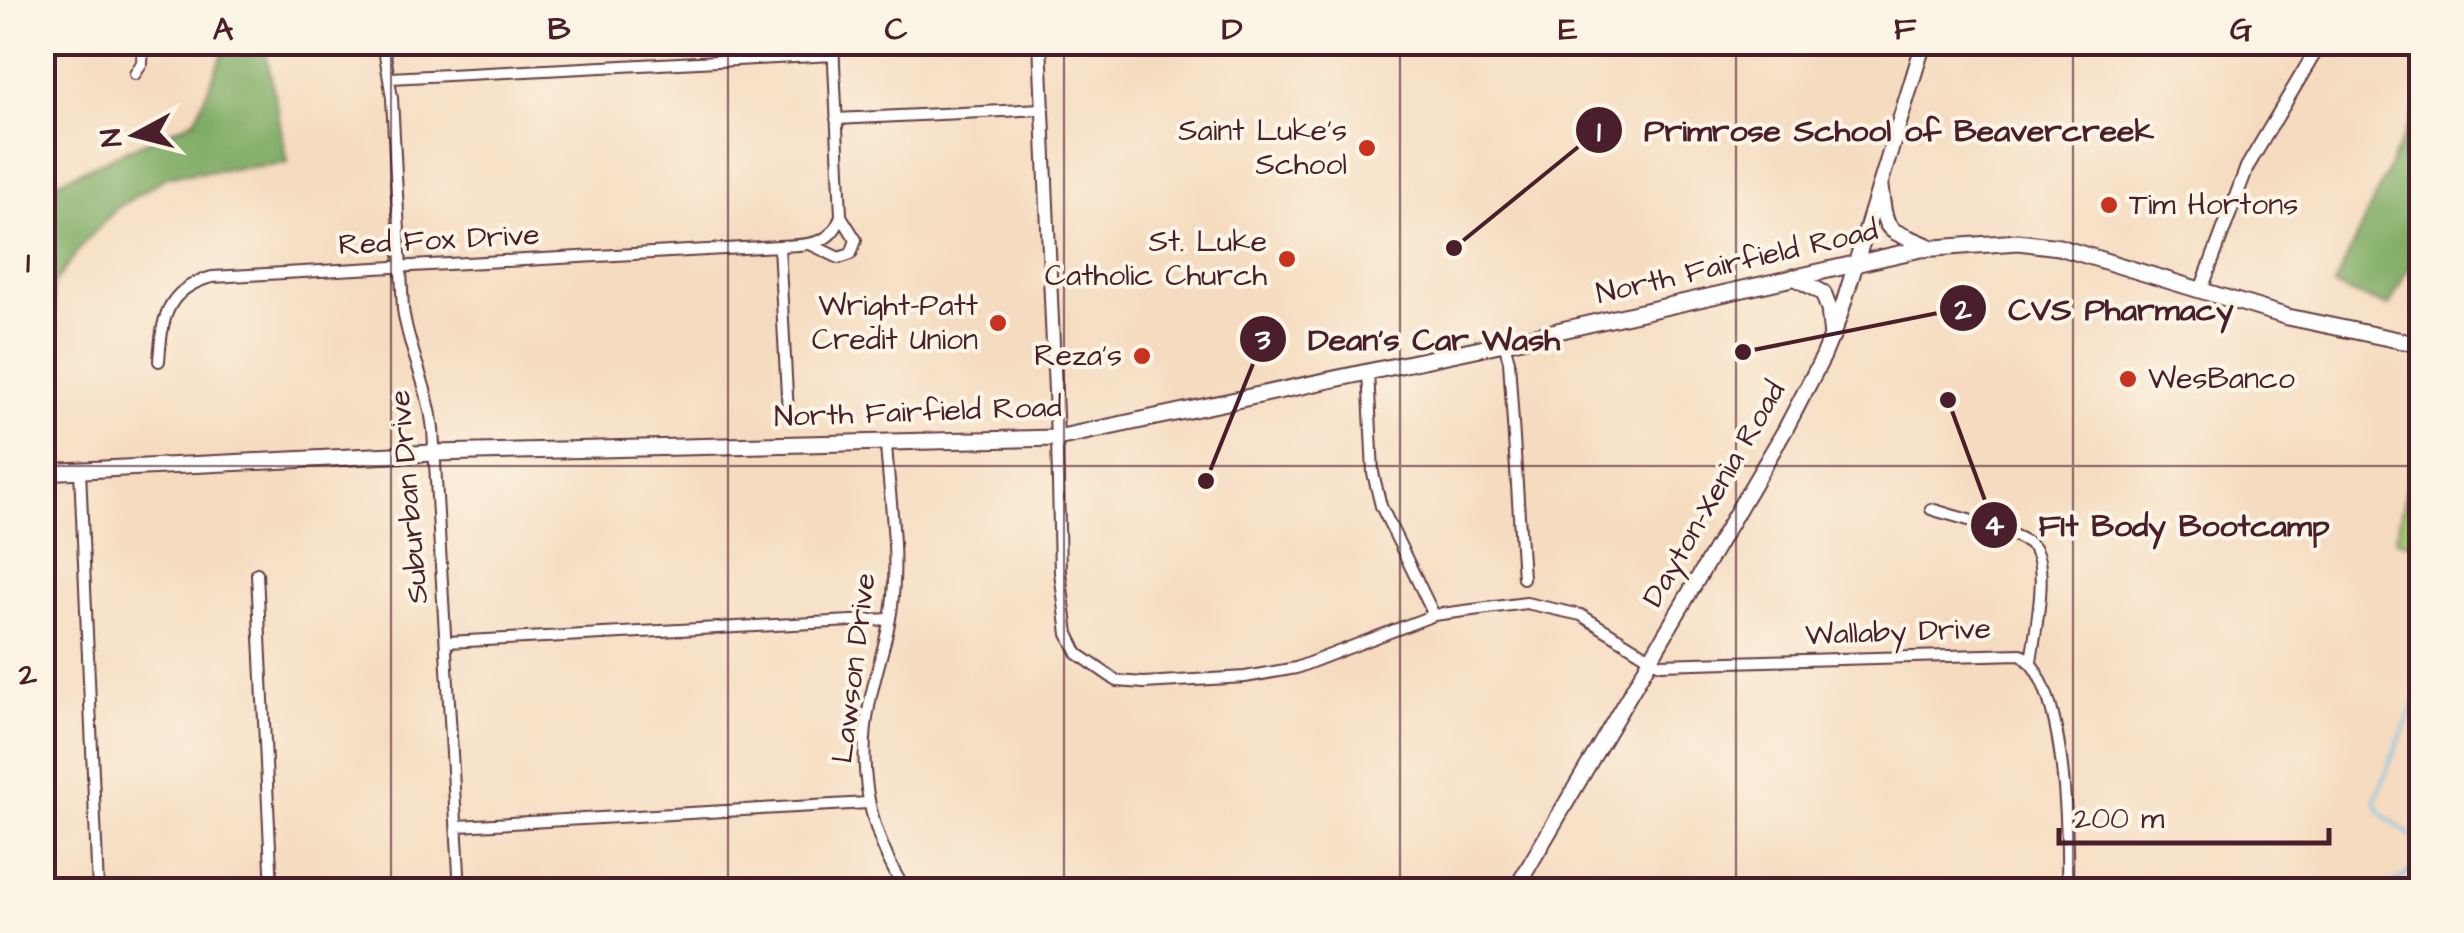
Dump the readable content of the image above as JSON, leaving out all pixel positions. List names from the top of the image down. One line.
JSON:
{"streets":{"main road":["North Fairfield Road","Dayton-Xenia Road"],"street":["Red Fox Drive","Suburban Drive","Wallaby Drive","Lawson Drive"]},"crossings":[["Red Fox Drive","Suburban Drive"],["North Fairfield Road","Dayton-Xenia Road"],["North Fairfield Road","Suburban Drive"],["North Fairfield Road","Lawson Drive"],["Dayton-Xenia Road","Wallaby Drive"]],"places":["Saint Luke’s School","Tim Hortons","Primrose School of Beavercreek","St. Luke Catholic Church","Wright-Patt Credit Union","CVS Pharmacy","Reza's","WesBanco","FIt Body Bootcamp","Dean's Car Wash"],"scale_bar":"200 m","north":"left","grid":{"columns":["A","B","C","D","E","F","G"],"rows":["1","2"]}}
